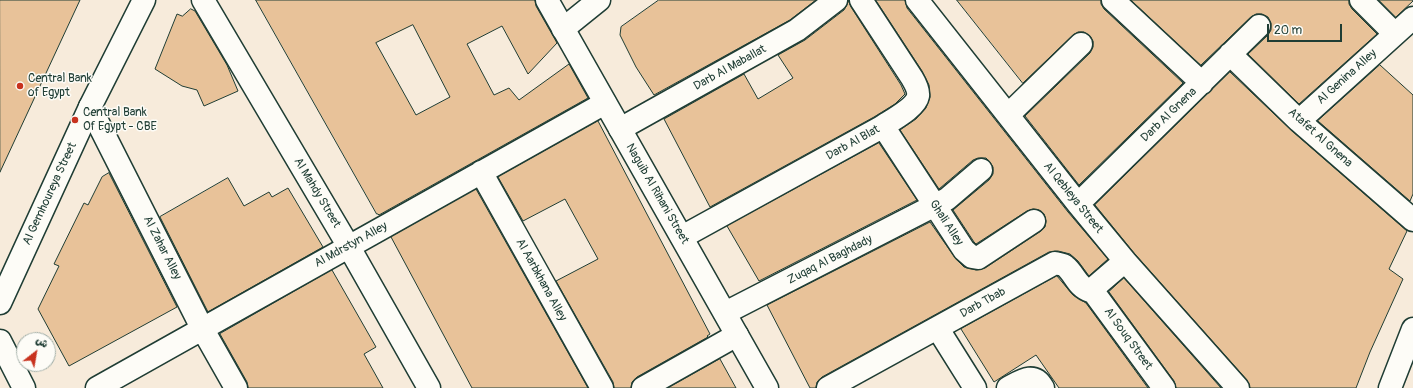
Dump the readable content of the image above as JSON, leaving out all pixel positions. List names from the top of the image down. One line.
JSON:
{"streets":{"street":["Darb Al Maballat","Al Genina Alley","Darb Al Gnena","Atafet Al Gnena","Darb Al Blat","Al Mahdy Street","Al Gemhoureya Street","Naguib Al Rihani Street","Al Qebleya Street","Ghali Alley","Al Mdrstyn Alley","Al Zahar Alley","Zuqaq Al Baghdady","Al Aarbkhana Alley","Darb Tbab","Al Souq Street"]},"crossings":[["Darb Al Maballat","Naguib Al Rihani Street"],["Al Genina Alley","Atafet Al Gnena"],["Darb Al Gnena","Atafet Al Gnena"],["Darb Al Gnena","Al Qebleya Street"],["Darb Al Blat","Naguib Al Rihani Street"],["Darb Al Blat","Ghali Alley"],["Al Mahdy Street","Al Mdrstyn Alley"],["Al Gemhoureya Street","Al Zahar Alley"],["Naguib Al Rihani Street","Al Mdrstyn Alley"],["Naguib Al Rihani Street","Zuqaq Al Baghdady"],["Ghali Alley","Zuqaq Al Baghdady"],["Al Mdrstyn Alley","Al Zahar Alley"],["Al Mdrstyn Alley","Al Aarbkhana Alley"],["Darb Tbab","Al Souq Street"]],"places":["Central Bank of Egypt","Central Bank Of Egypt - CBE"],"scale_bar":"20 m","north":"top right"}
